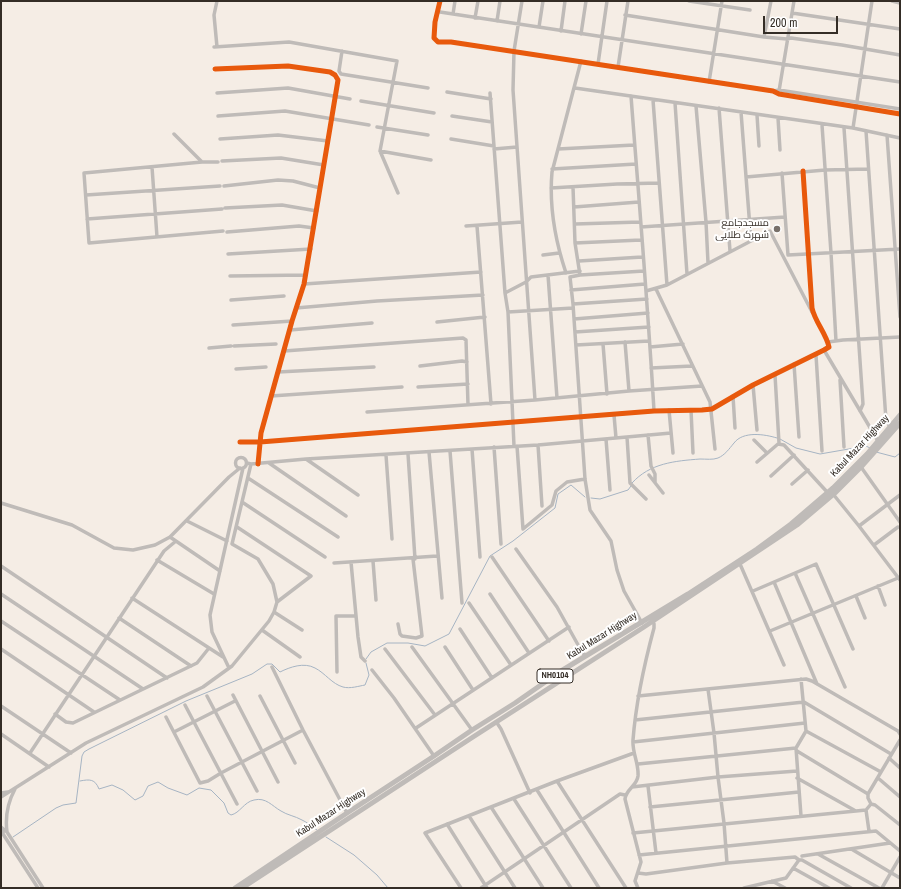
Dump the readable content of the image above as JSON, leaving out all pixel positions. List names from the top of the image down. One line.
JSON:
{"streets":{"highway":["Kabul Mazar Highway","NH0104"]},"places":["مسجدجامع شهرک طلایی"],"scale_bar":"200 m"}
